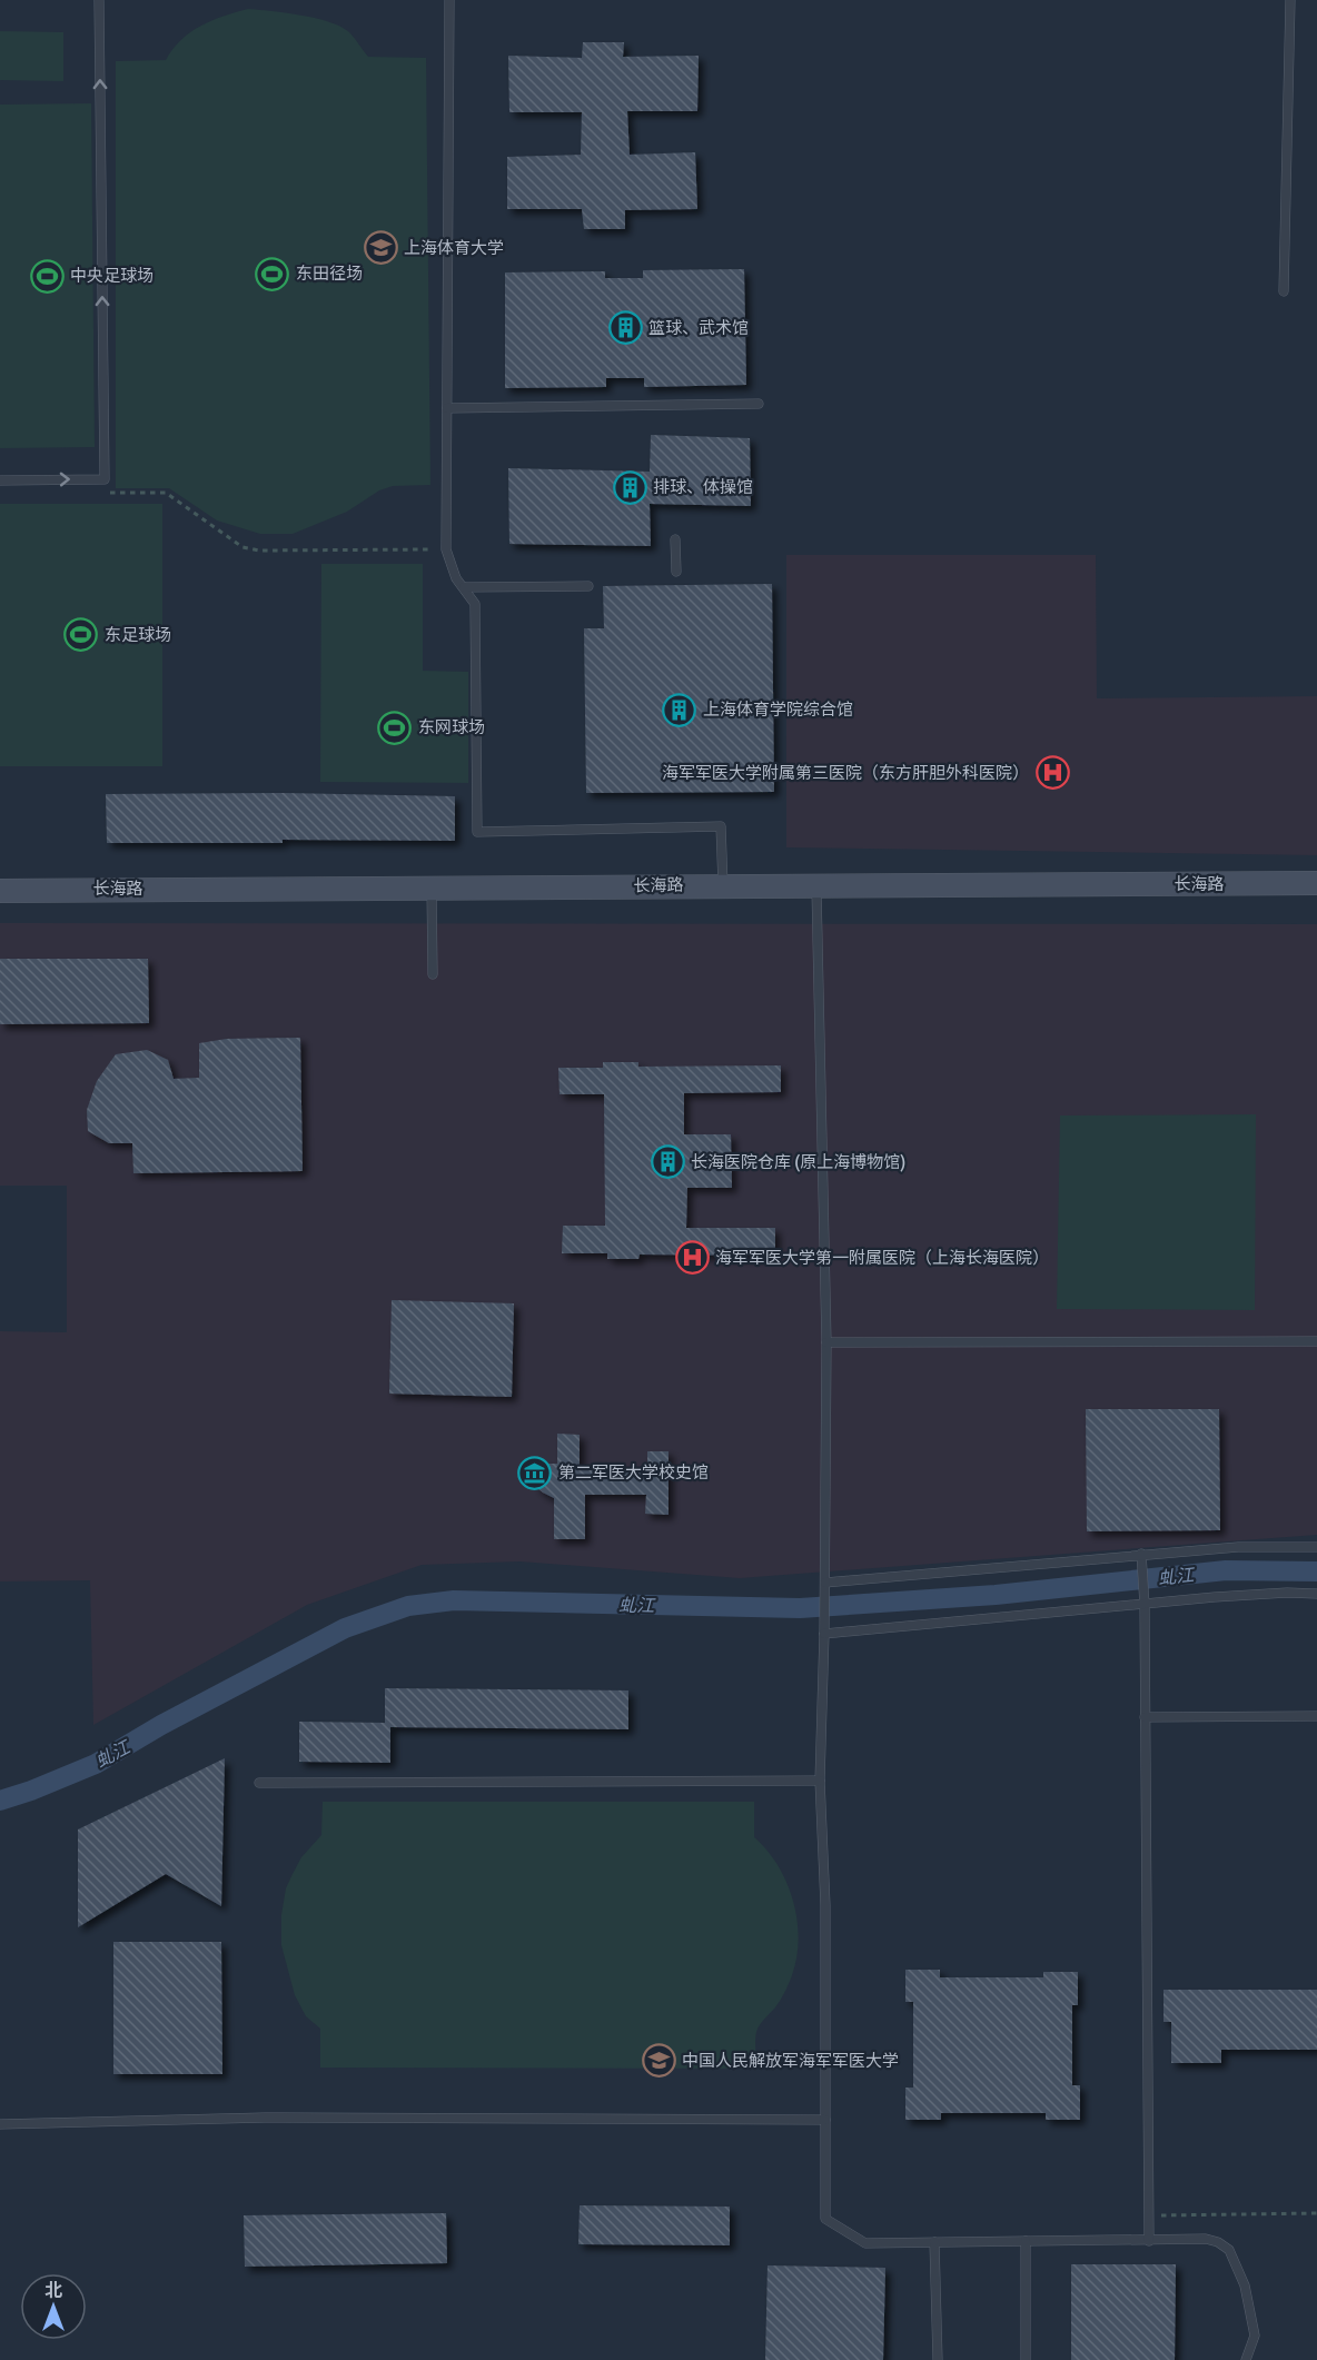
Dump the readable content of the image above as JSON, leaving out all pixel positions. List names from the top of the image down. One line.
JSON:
{"streets":{"street":["长海路"]},"water":["虬江"],"places":{"school or university":["上海体育大学","中国人民解放军海军军医大学"],"sports":["东田径场","中央足球场","东足球场","东网球场"],"building":["篮球、武术馆","排球、体操馆","上海体育学院综合馆","长海医院仓库 (原上海博物馆)"],"hospital":["海军军医大学附属第三医院（东方肝胆外科医院）","海军军医大学第一附属医院（上海长海医院）"],"museum":["第二军医大学校史馆"]},"north":"top"}
